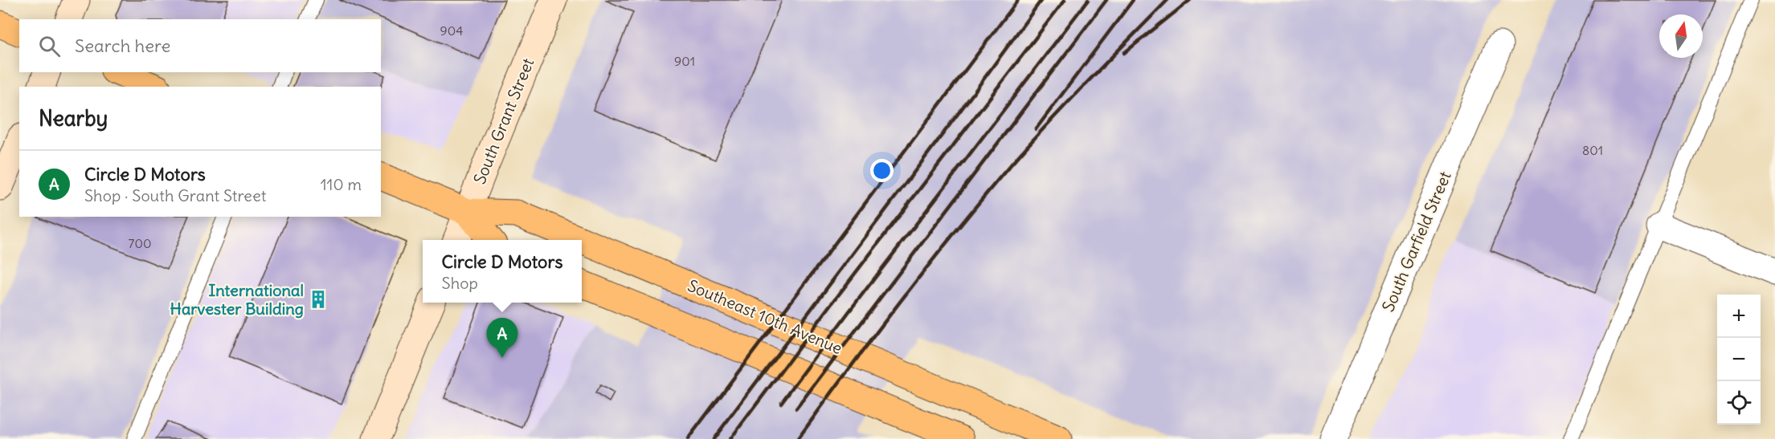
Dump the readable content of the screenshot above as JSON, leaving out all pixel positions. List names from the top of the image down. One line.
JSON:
{"streets":{"main road":["Southeast 10th Avenue"],"street":["South Grant Street","South Garfield Street"]},"crossings":[["South Grant Street","Southeast 10th Avenue"]],"places":{"building":["International Harvester Building"]},"house_numbers":["904","901","801","700"],"north":"top","page":{"search":"Search here","heading":"Nearby","list":[{"mark":"A","name":"Circle D Motors","note":"Shop · South Grant Street","value":"110 m"}],"popup":["Circle D Motors","Shop"],"map_buttons":["+","−"],"pins":"A"}}
